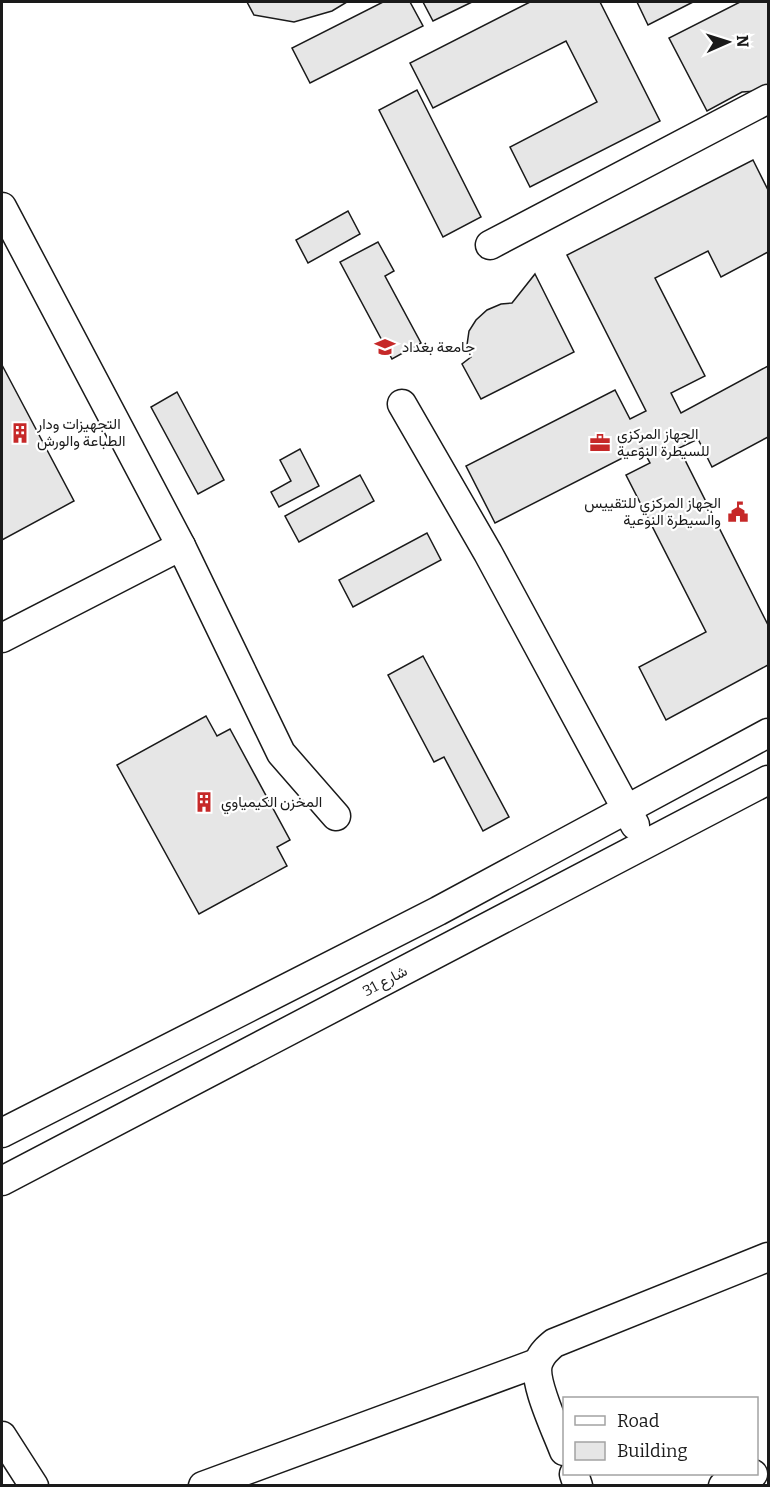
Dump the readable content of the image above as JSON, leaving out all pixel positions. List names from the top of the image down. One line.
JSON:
{"streets":{"street":["شارع 31"]},"places":{"school or university":["جامعة بغداد"],"building":["التجهيزات ودار الطباعة والورش","المخزن الكيمياوي"],"office":["الجهاز المركزي للسيطرة النوعية"],"public building":["الجهاز المركزي للتقييس والسيطرة النوعية"]},"legend":["Road","Building"],"north":"right"}
